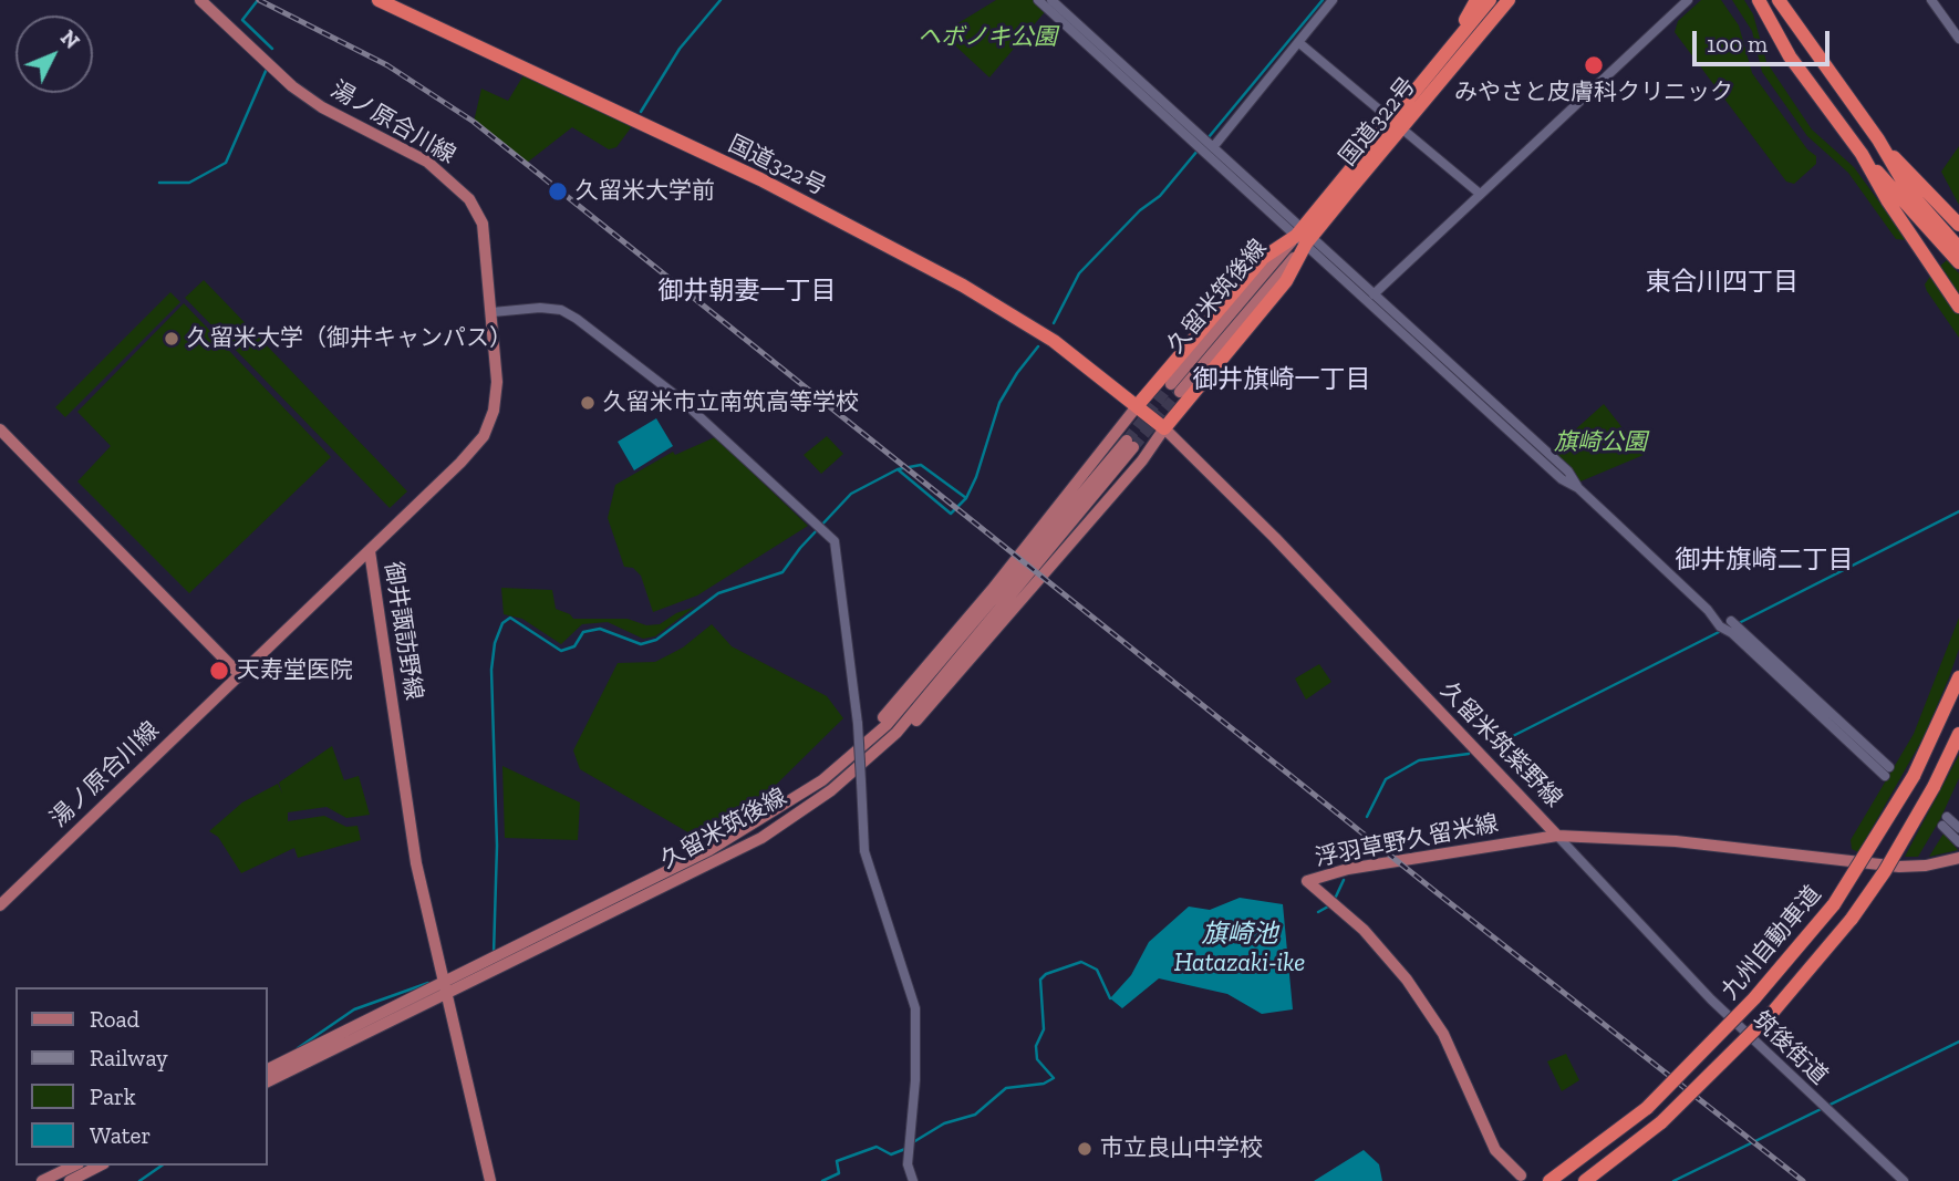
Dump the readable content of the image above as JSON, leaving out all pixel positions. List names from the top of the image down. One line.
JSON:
{"streets":{"highway":["国道322号","九州自動車道"],"main road":["湯ノ原合川線","久留米筑後線","御井諏訪野線","久留米筑紫野線","浮羽草野久留米線"],"street":["筑後街道"]},"crossings":[["国道322号","久留米筑後線"],["国道322号","久留米筑紫野線"],["湯ノ原合川線","御井諏訪野線"],["久留米筑後線","御井諏訪野線"],["久留米筑紫野線","浮羽草野久留米線"],["久留米筑紫野線","筑後街道"],["浮羽草野久留米線","筑後街道"]],"districts":["東合川四丁目","御井朝妻一丁目","御井旗崎一丁目","御井旗崎二丁目"],"water":["旗崎池 Hatazaki-ike"],"parks":["ヘボノキ公園","旗崎公園"],"places":["みやさと皮膚科クリニック","久留米大学前","久留米大学（御井キャンパス）","久留米市立南筑高等学校","天寿堂医院","市立良山中学校"],"legend":["Road","Railway","Park","Water"],"scale_bar":"100 m","north":"top right"}
